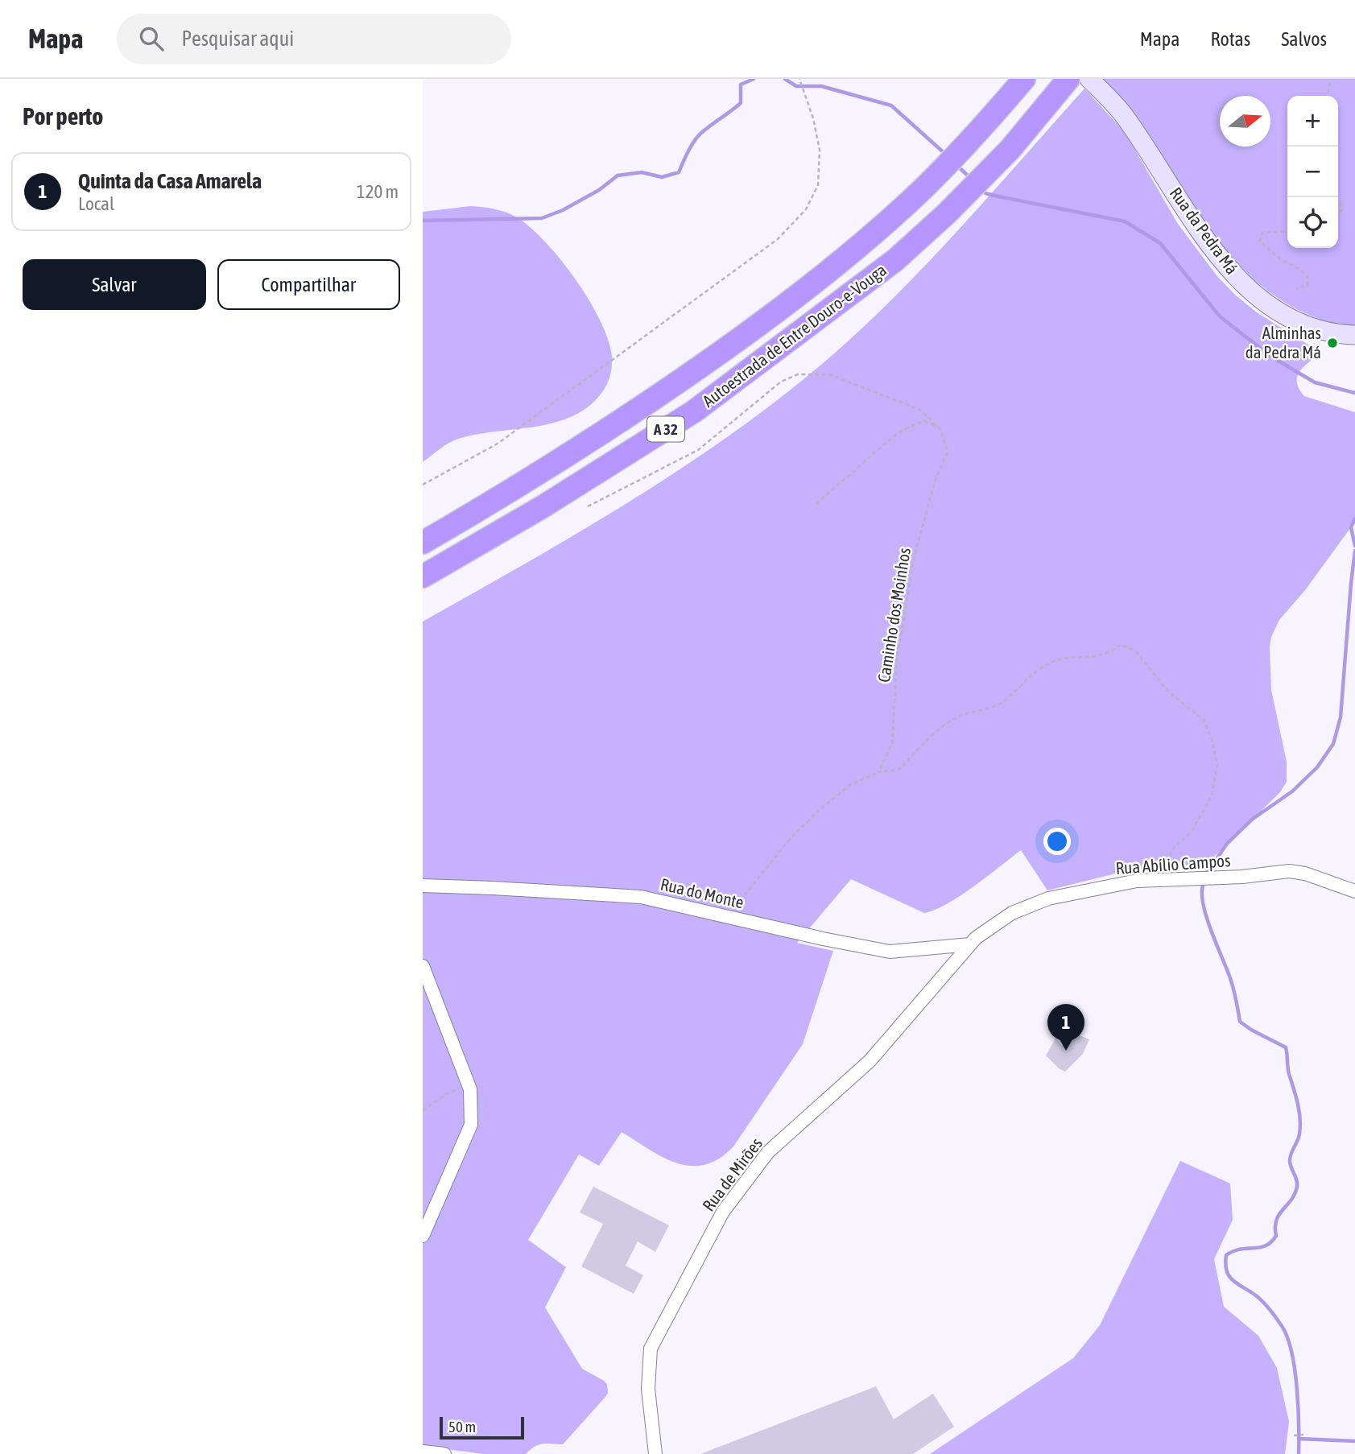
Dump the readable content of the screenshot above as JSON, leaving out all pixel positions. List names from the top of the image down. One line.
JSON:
{"streets":{"highway":["Autoestrada de Entre Douro-e-Vouga","A 32"],"main road":["Rua da Pedra Má"],"street":["Rua Abílio Campos","Rua do Monte","Rua de Mirões"],"path":["Caminho dos Moinhos"]},"crossings":[["Rua Abílio Campos","Rua do Monte"],["Rua Abílio Campos","Rua de Mirões"],["Rua do Monte","Rua de Mirões"]],"places":["Alminhas da Pedra Má"],"scale_bar":"50 m","north":"right","page":{"header":"Mapa","search":"Pesquisar aqui","nav":["Mapa","Rotas","Salvos"],"heading":"Por perto","map_buttons":["+","−"],"list":[{"mark":"1","name":"Quinta da Casa Amarela","note":"Local","value":"120 m"}],"buttons":["Salvar","Compartilhar"],"pins":"1","scale":"50 m"}}
